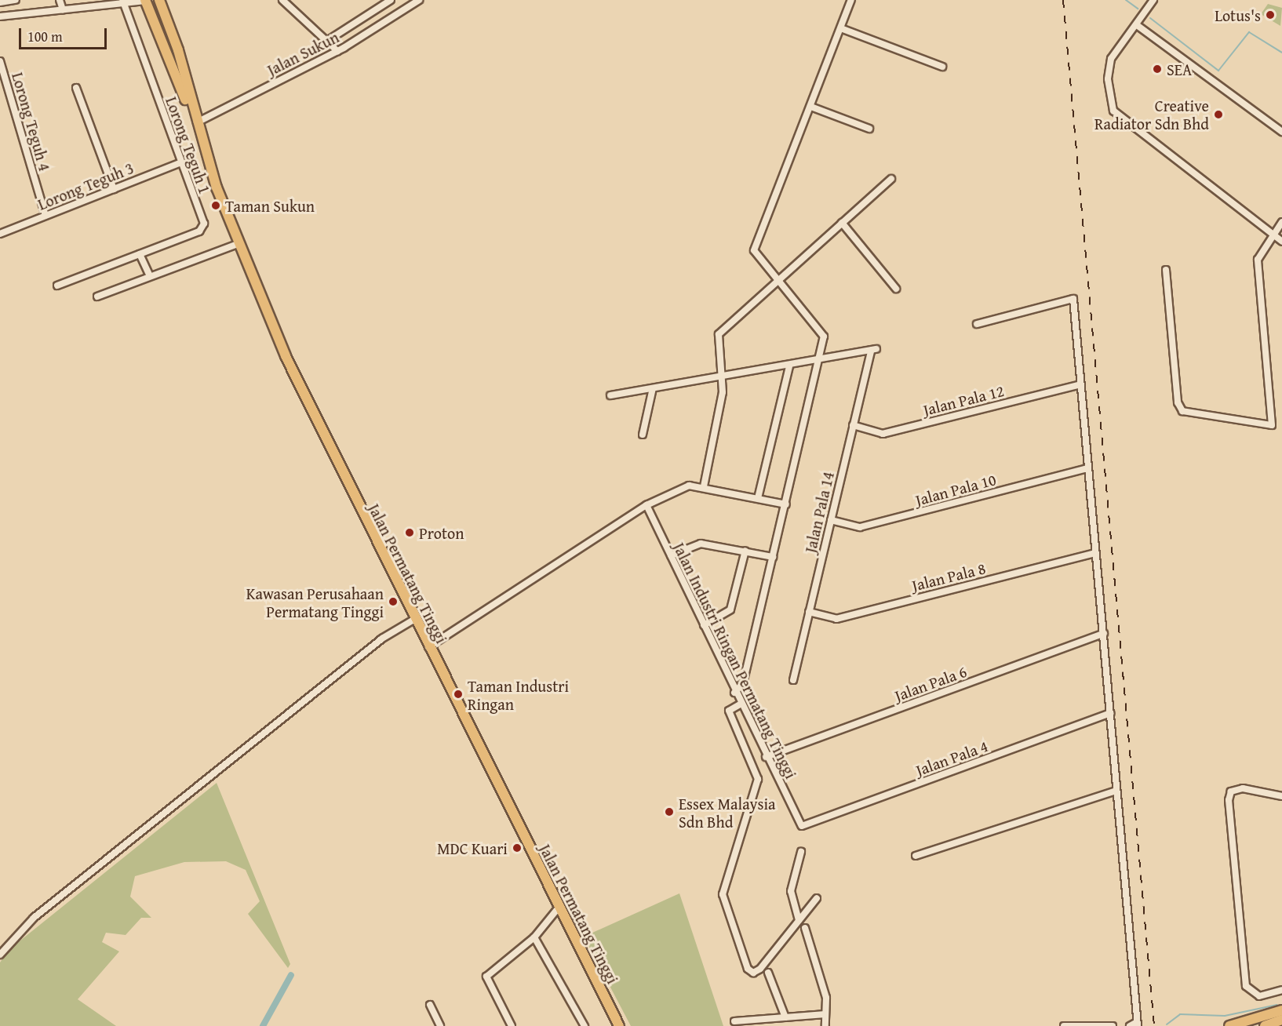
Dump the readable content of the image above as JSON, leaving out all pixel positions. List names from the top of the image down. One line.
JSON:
{"streets":{"main road":["Jalan Permatang Tinggi"],"street":["Jalan Sukun","Lorong Teguh 4","Lorong Teguh 1","Lorong Teguh 3","Jalan Pala 12","Jalan Pala 10","Jalan Pala 14","Jalan Pala 8","Jalan Industri Ringan Permatang Tinggi","Jalan Pala 6","Jalan Pala 4"]},"crossings":[["Jalan Sukun","Jalan Permatang Tinggi"],["Lorong Teguh 4","Lorong Teguh 3"],["Lorong Teguh 1","Lorong Teguh 3"],["Jalan Pala 12","Jalan Pala 14"],["Jalan Pala 10","Jalan Pala 14"],["Jalan Pala 14","Jalan Pala 8"],["Jalan Industri Ringan Permatang Tinggi","Jalan Pala 6"],["Jalan Industri Ringan Permatang Tinggi","Jalan Pala 4"]],"places":["Lotus's","SEA","Creative Radiator Sdn Bhd","Taman Sukun","Proton","Kawasan Perusahaan Permatang Tinggi","Taman Industri Ringan","Essex Malaysia Sdn Bhd","MDC Kuari"],"scale_bar":"100 m"}
